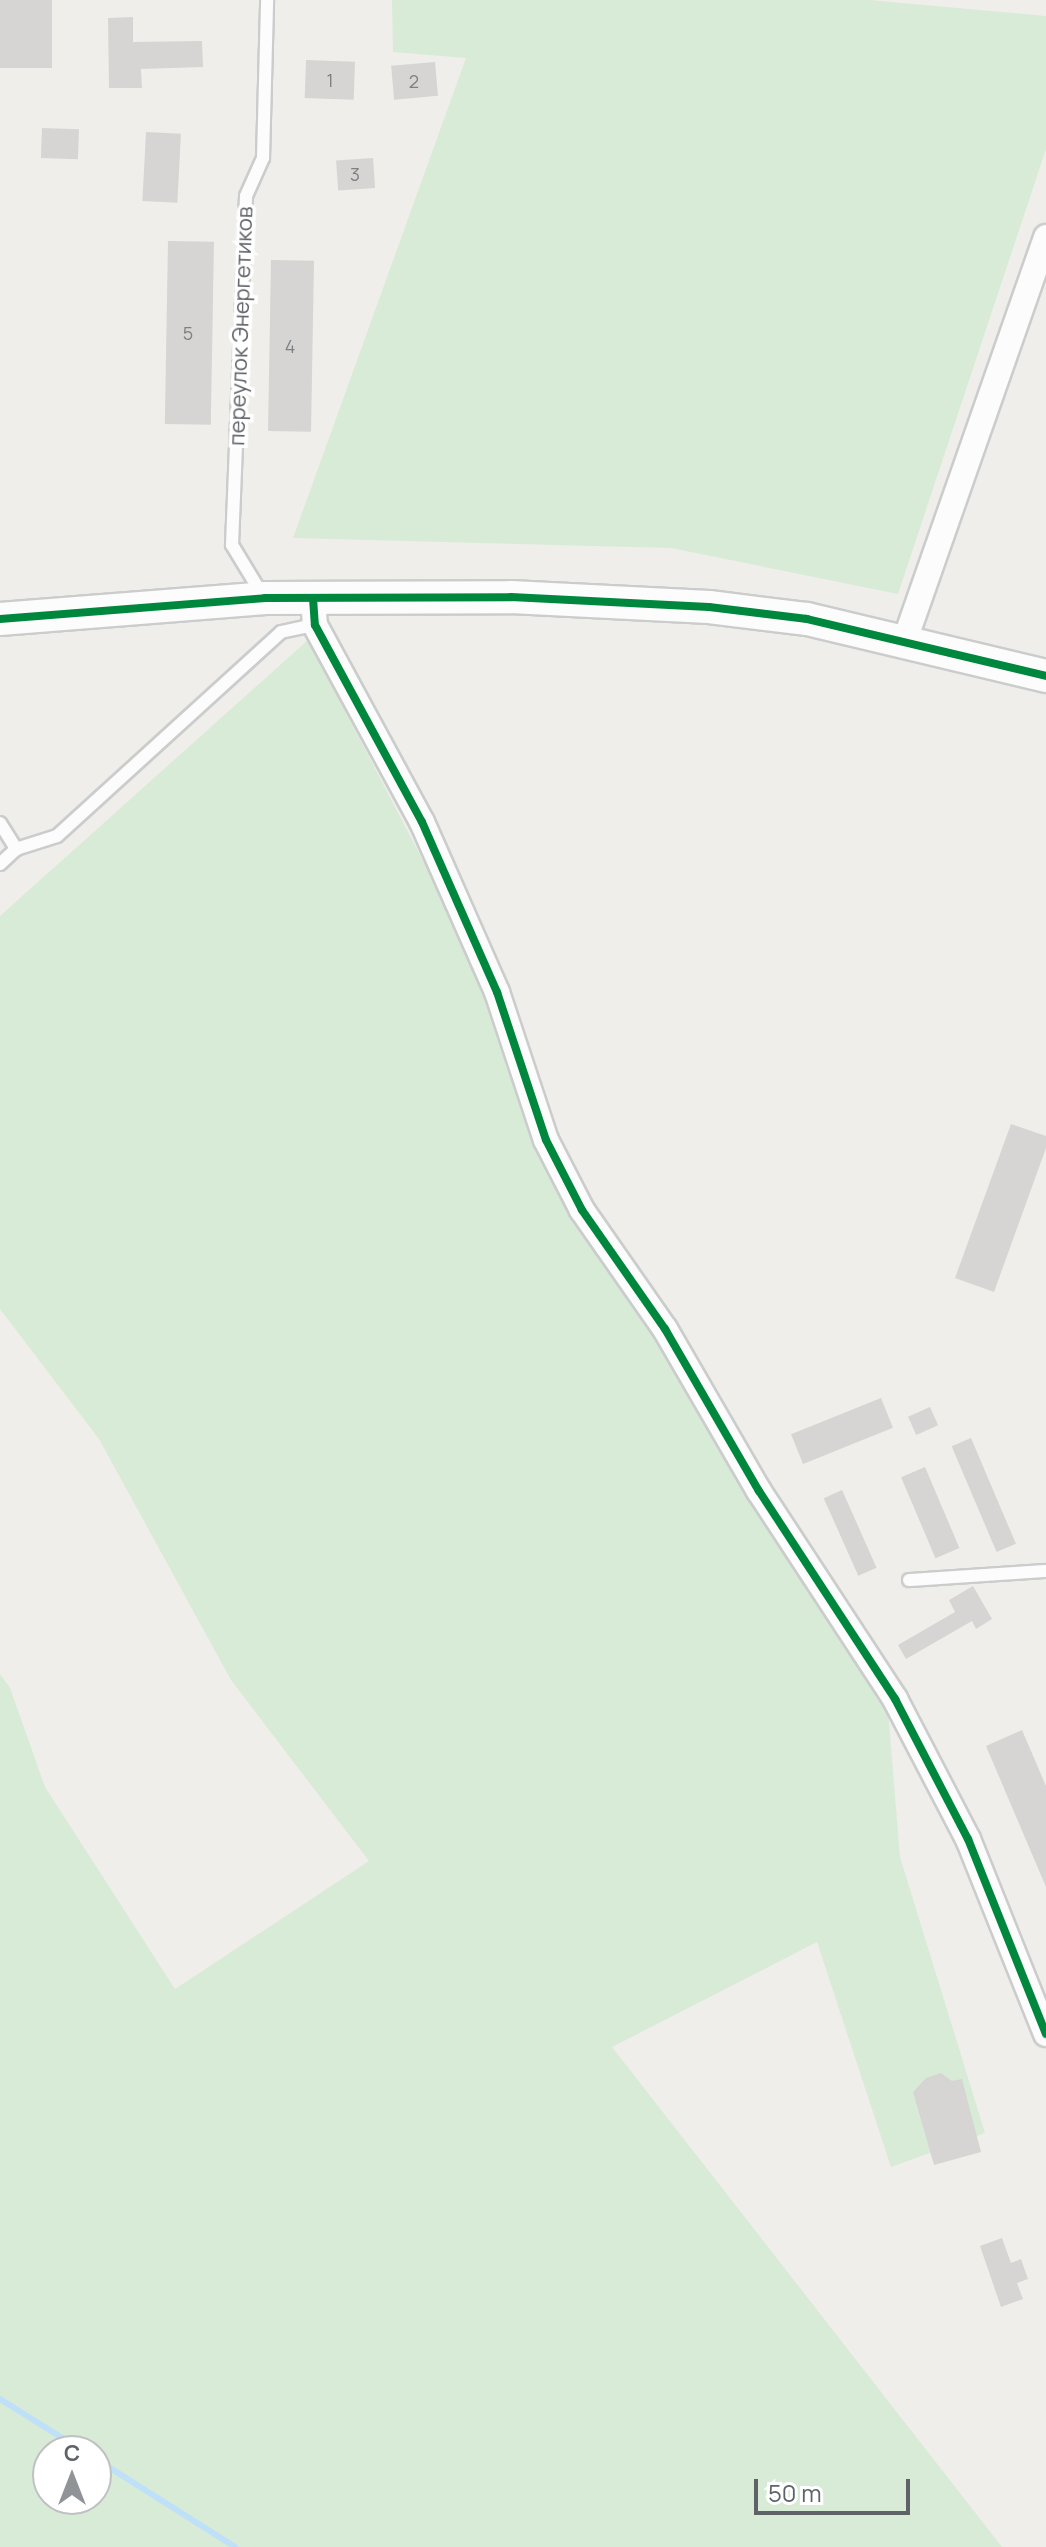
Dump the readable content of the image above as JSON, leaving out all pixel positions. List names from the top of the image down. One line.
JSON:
{"streets":{"lane":["переулок Энергетиков"]},"house_numbers":["1","2","3","5","4"],"scale_bar":"50 m","north":"top"}
